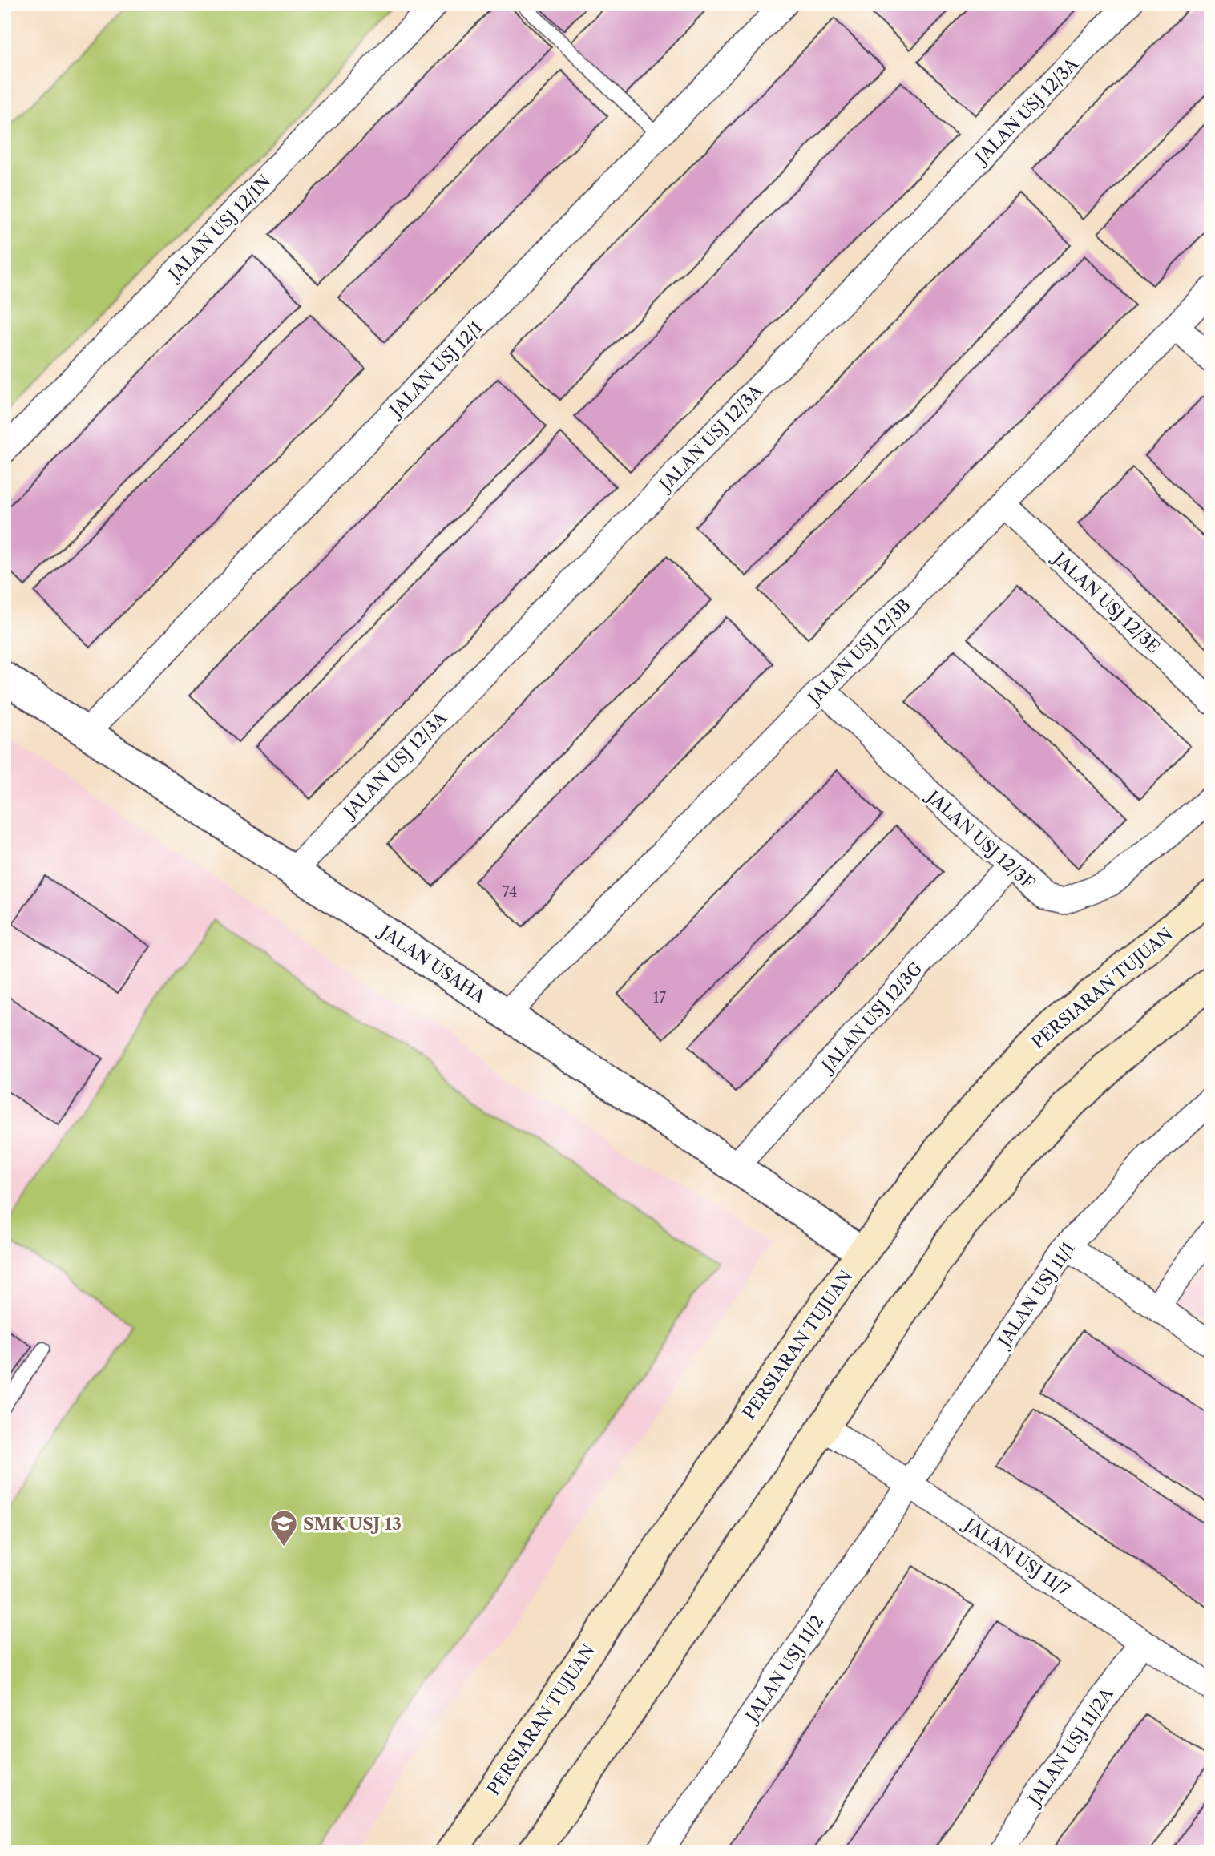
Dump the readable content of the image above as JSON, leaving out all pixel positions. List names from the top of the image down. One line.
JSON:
{"streets":{"main road":["PERSIARAN TUJUAN"],"street":["JALAN USJ 12/3A","JALAN USJ 12/1N","JALAN USJ 12/1","JALAN USJ 12/3E","JALAN USJ 12/3B","JALAN USJ 12/3F","JALAN USAHA","JALAN USJ 12/3G","JALAN USJ 11/1","JALAN USJ 11/7","JALAN USJ 11/2","JALAN USJ 11/2A"]},"crossings":[["JALAN USJ 12/3A","JALAN USAHA"],["JALAN USJ 12/1","JALAN USAHA"],["JALAN USJ 12/3E","JALAN USJ 12/3B"],["JALAN USJ 12/3B","JALAN USJ 12/3F"],["JALAN USJ 12/3B","JALAN USAHA"],["JALAN USJ 12/3F","JALAN USJ 12/3G"],["JALAN USAHA","PERSIARAN TUJUAN"],["JALAN USAHA","JALAN USJ 12/3G"],["JALAN USJ 11/1","JALAN USJ 11/7"],["JALAN USJ 11/1","JALAN USJ 11/2"],["JALAN USJ 11/7","JALAN USJ 11/2"],["JALAN USJ 11/7","JALAN USJ 11/2A"]],"places":{"school or university":["SMK USJ 13"]},"house_numbers":["74","17"]}
